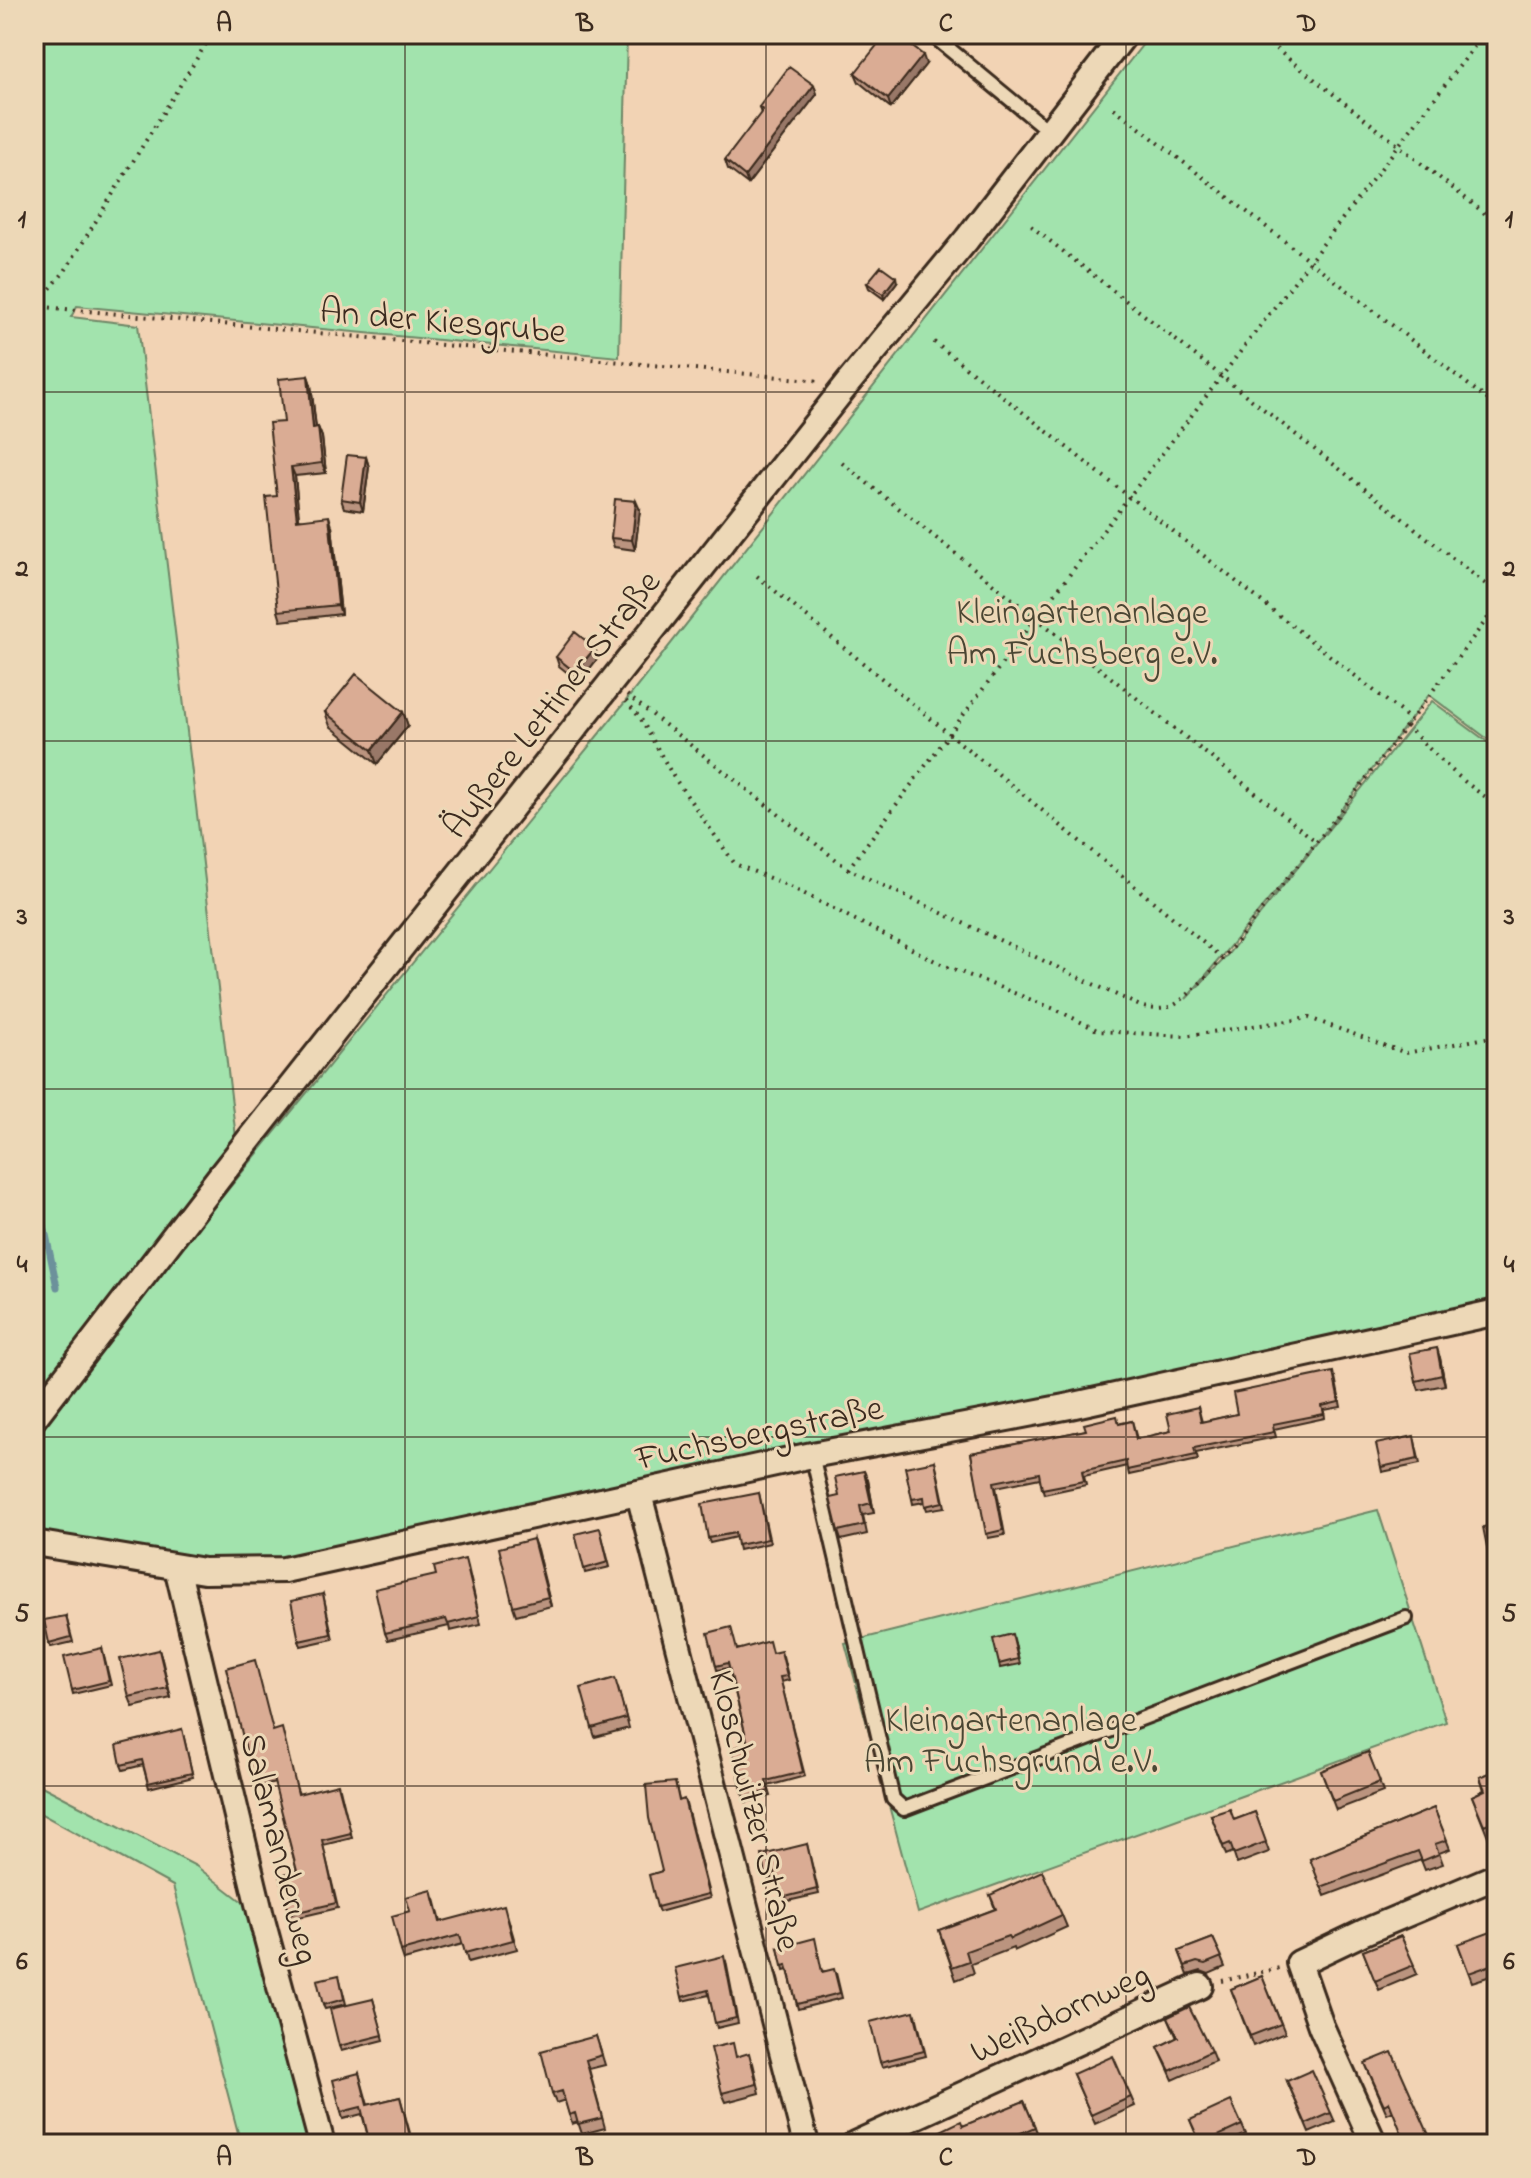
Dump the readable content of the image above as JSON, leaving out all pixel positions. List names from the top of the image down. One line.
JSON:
{"streets":{"street":["Äußere Lettiner Straße","Fuchsbergstraße","Kloschwitzer Straße","Salamanderweg","Weißdornweg"],"path":["An der Kiesgrube"]},"crossings":[["An der Kiesgrube","Äußere Lettiner Straße"],["Fuchsbergstraße","Kloschwitzer Straße"],["Fuchsbergstraße","Salamanderweg"]],"parks":["Kleingartenanlage Am Fuchsberg e.V.","Kleingartenanlage Am Fuchsgrund e.V."],"grid":{"columns":["A","B","C","D"],"rows":["1","2","3","4","5","6"]}}
